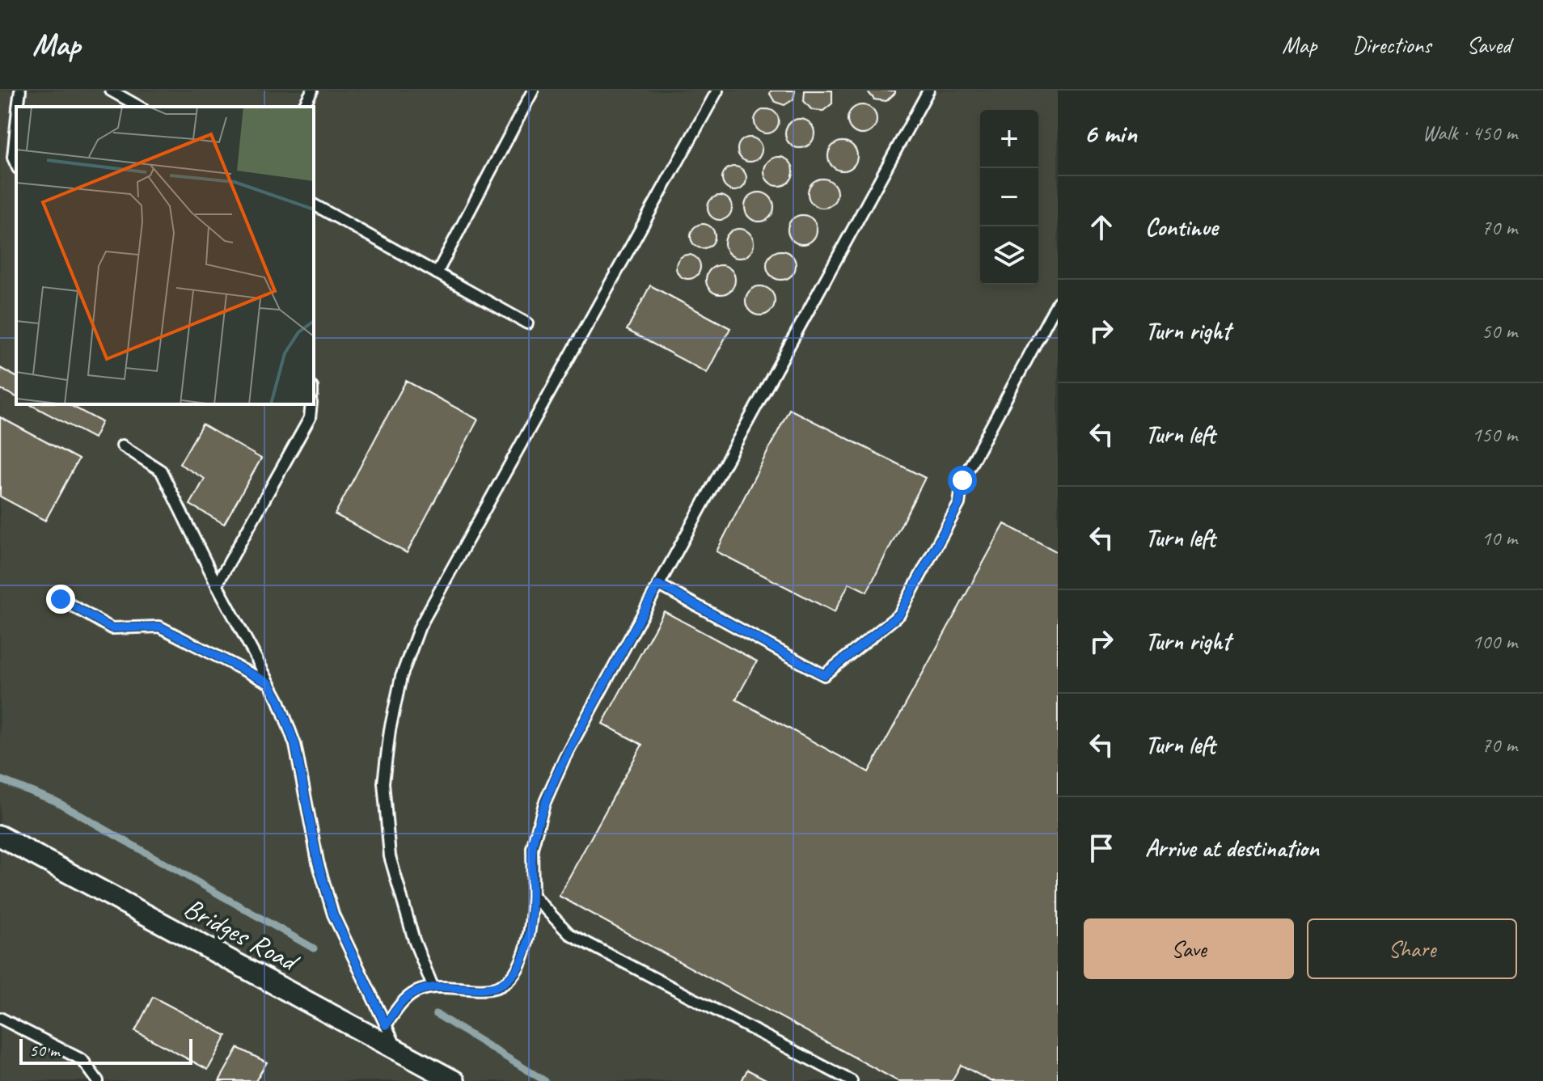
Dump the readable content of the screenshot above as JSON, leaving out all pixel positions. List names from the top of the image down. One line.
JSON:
{"streets":{"street":["Bridges Road"]},"scale_bar":"50 m","page":{"header":"Map","nav":["Map","Directions","Saved"],"heading":["6 min","Walk · 450 m"],"map_buttons":["+","−"],"list":[["Continue","70 m"],["Turn right","50 m"],["Turn left","150 m"],["Turn left","10 m"],["Turn right","100 m"],["Turn left","70 m"],"Arrive at destination"],"buttons":["Save","Share"],"scale":"50 m"}}
